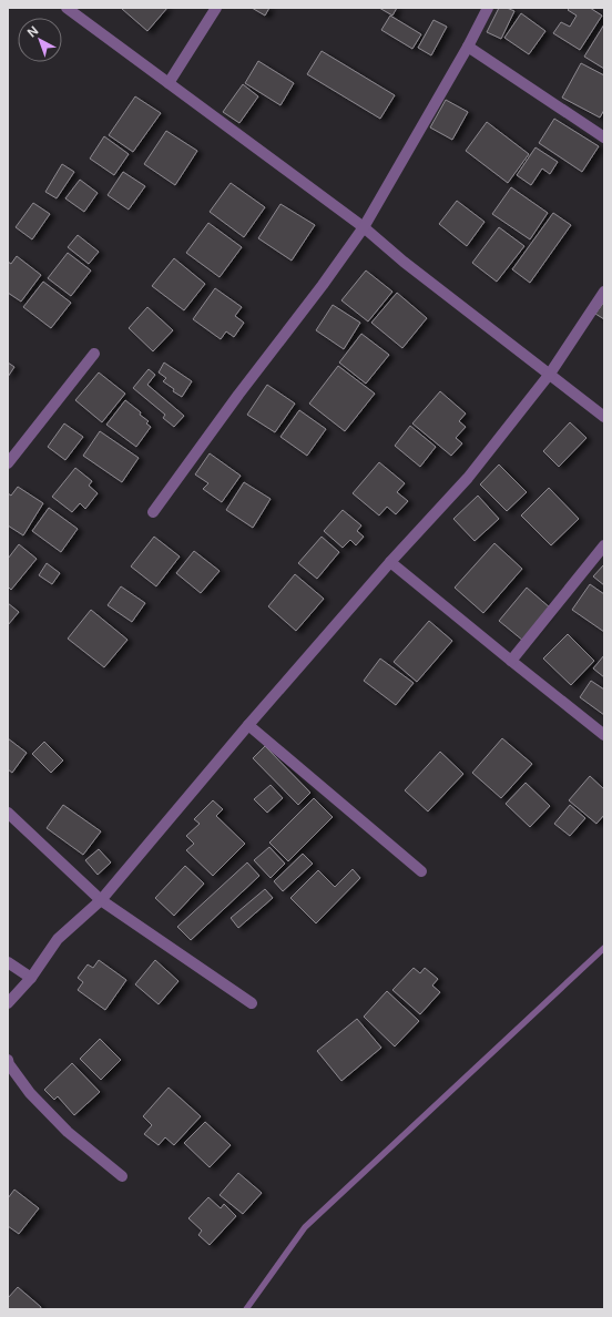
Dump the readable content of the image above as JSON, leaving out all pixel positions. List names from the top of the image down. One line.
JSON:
{"north":"top left"}
